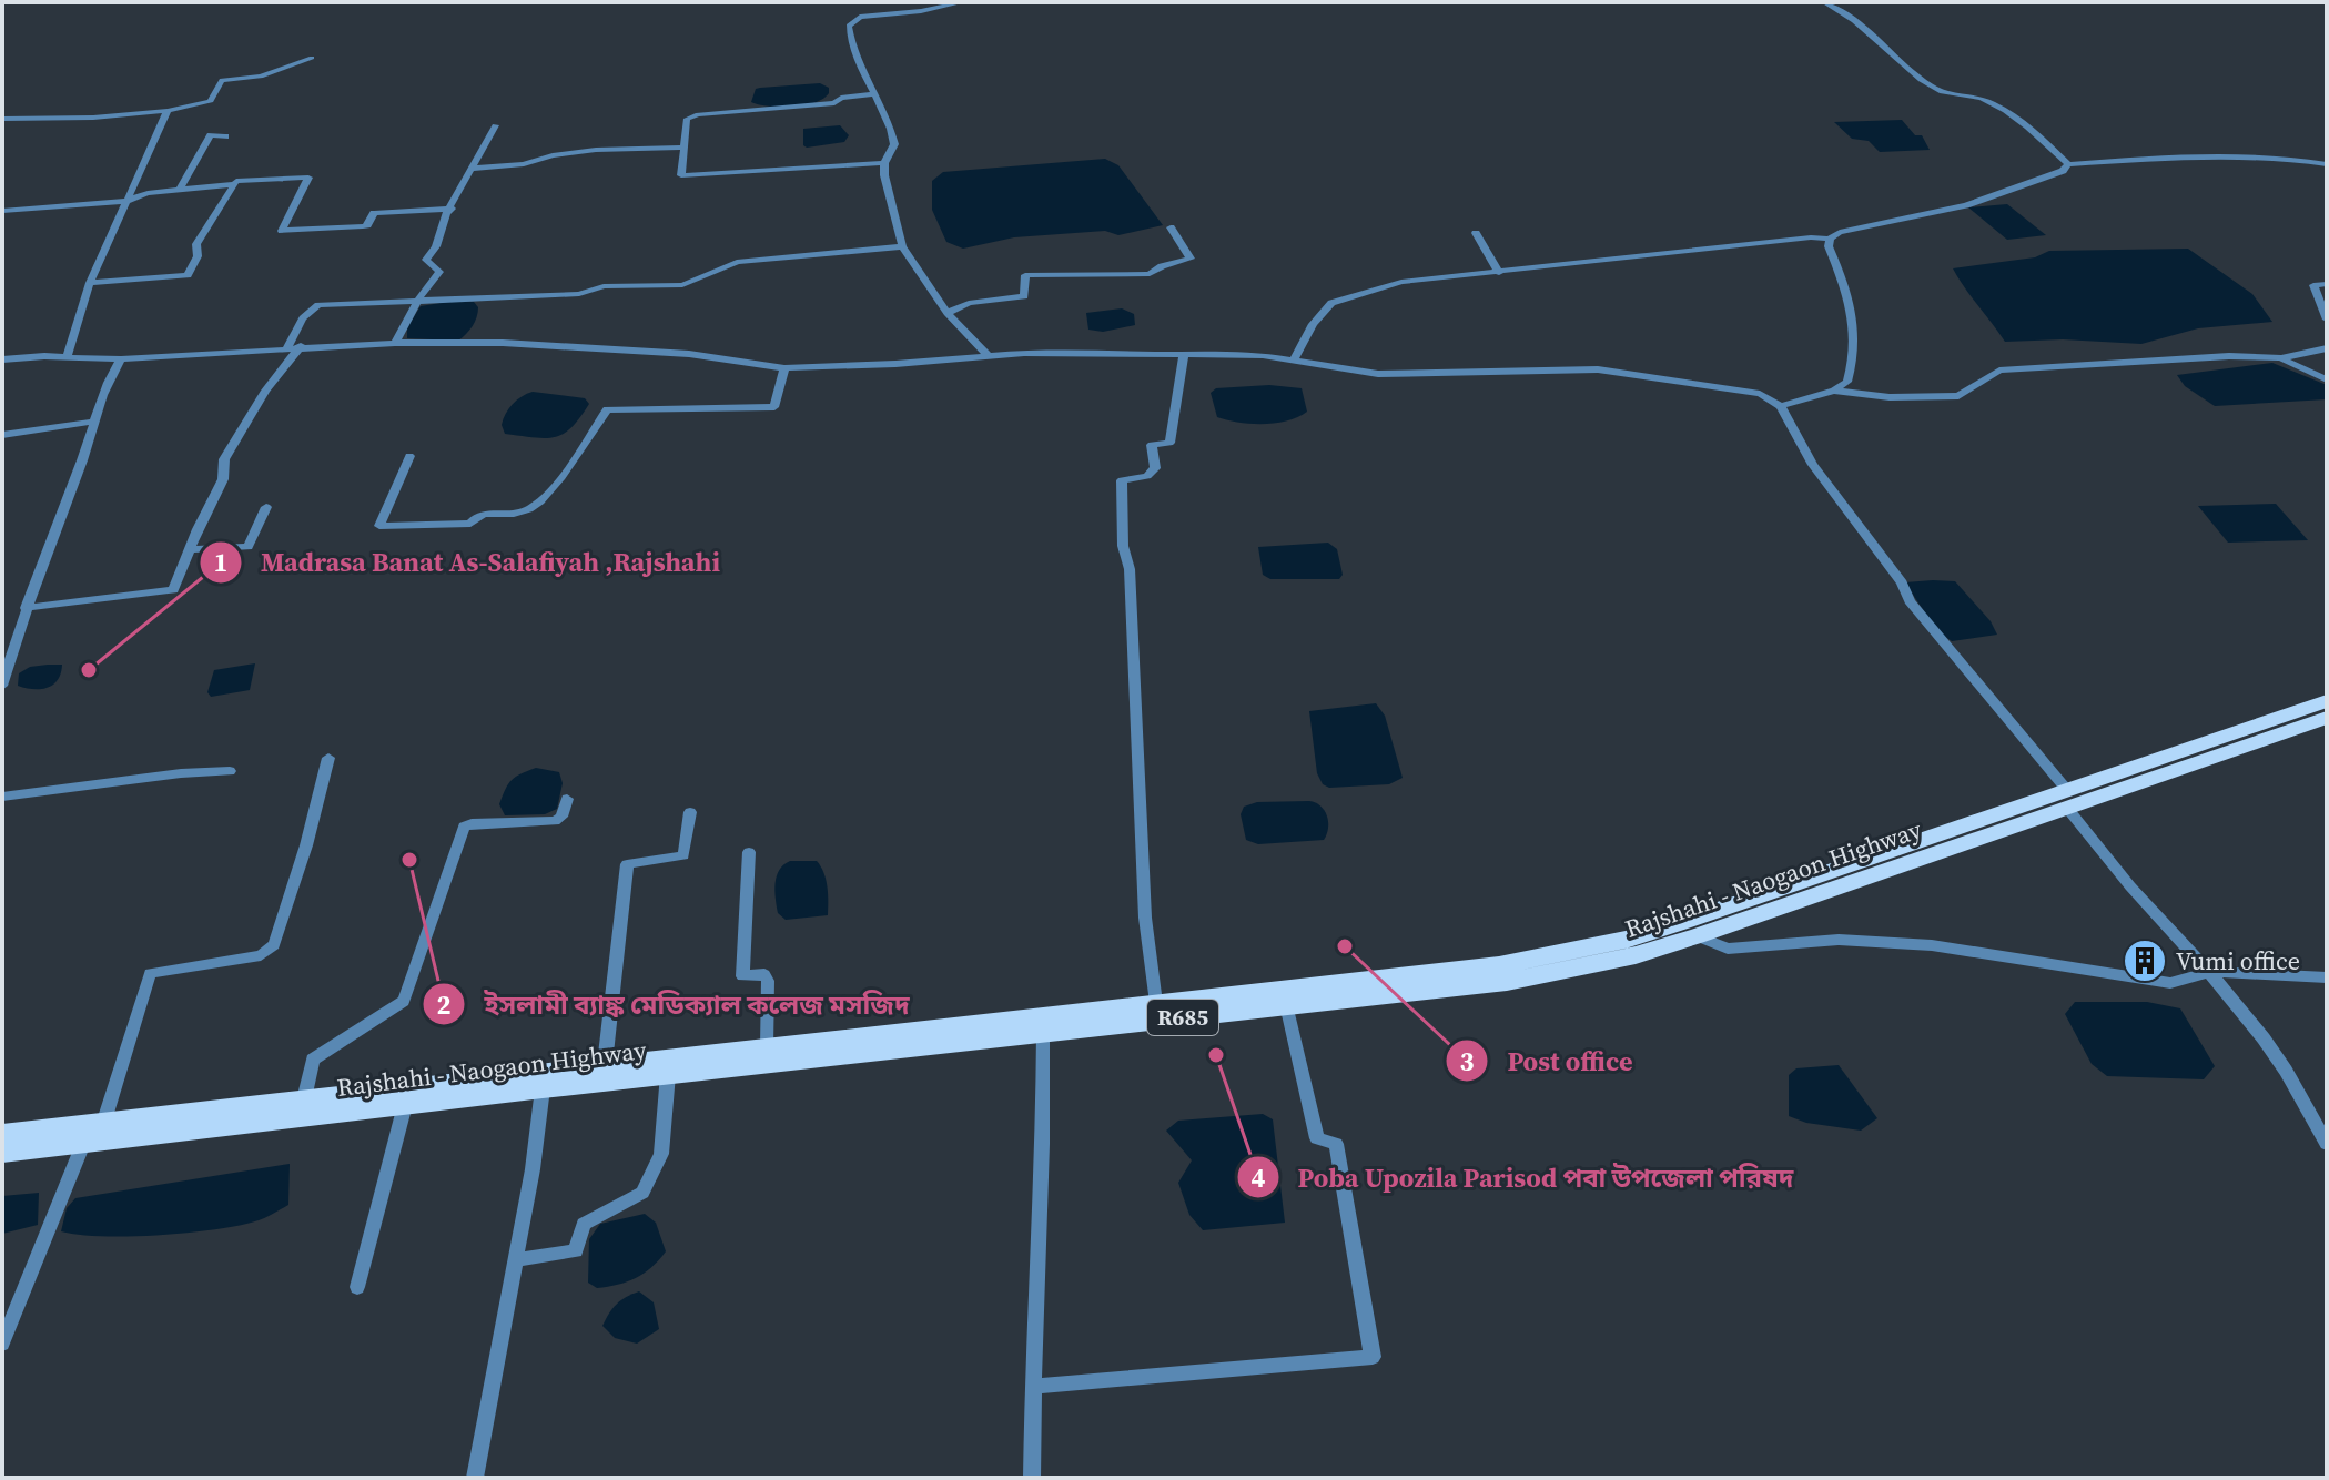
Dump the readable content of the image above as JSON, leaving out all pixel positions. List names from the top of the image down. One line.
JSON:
{"streets":{"main road":["Rajshahi - Naogaon Highway","R685"]},"places":{"other":["Madrasa Banat As-Salafiyah ,Rajshahi","ইসলামী ব্যাঙ্ক মেডিক্যাল কলেজ মসজিদ","Post office","Poba Upozila Parisod পবা উপজেলা পরিষদ"],"building":["Vumi office"]}}
